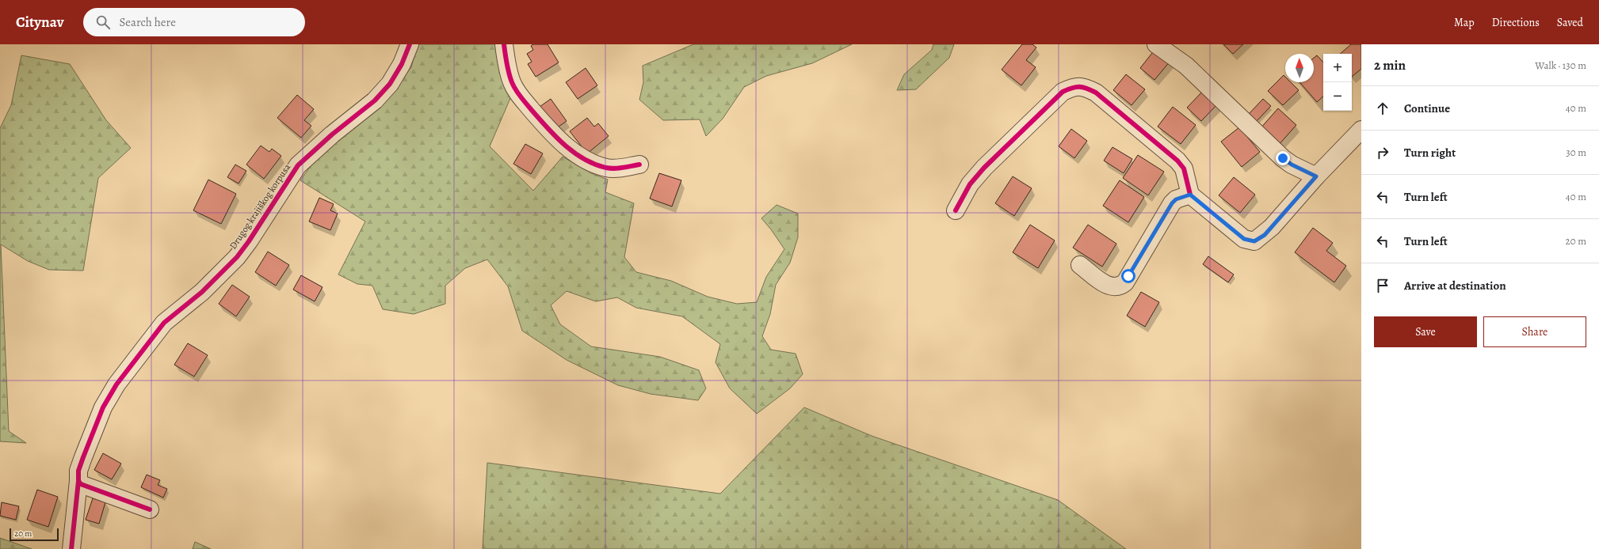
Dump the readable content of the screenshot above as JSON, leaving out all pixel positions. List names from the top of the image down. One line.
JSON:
{"streets":{"street":["Drugog krajiškog korpusa"]},"scale_bar":"20 m","north":"top","page":{"header":"Citynav","search":"Search here","nav":["Map","Directions","Saved"],"heading":["2 min","Walk · 130 m"],"map_buttons":["+","−"],"list":[["Continue","40 m"],["Turn right","30 m"],["Turn left","40 m"],["Turn left","20 m"],"Arrive at destination"],"buttons":["Save","Share"],"scale":"20 m"}}
